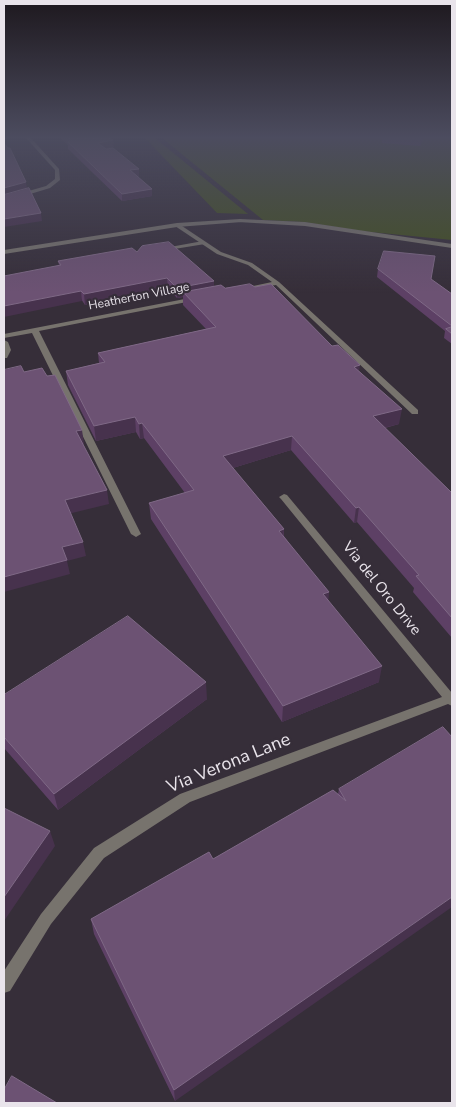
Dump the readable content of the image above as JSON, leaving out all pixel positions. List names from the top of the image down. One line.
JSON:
{"streets":{"street":["Heatherton Village","Via del Oro Drive","Via Verona Lane"]},"crossings":[["Via del Oro Drive","Via Verona Lane"]]}
